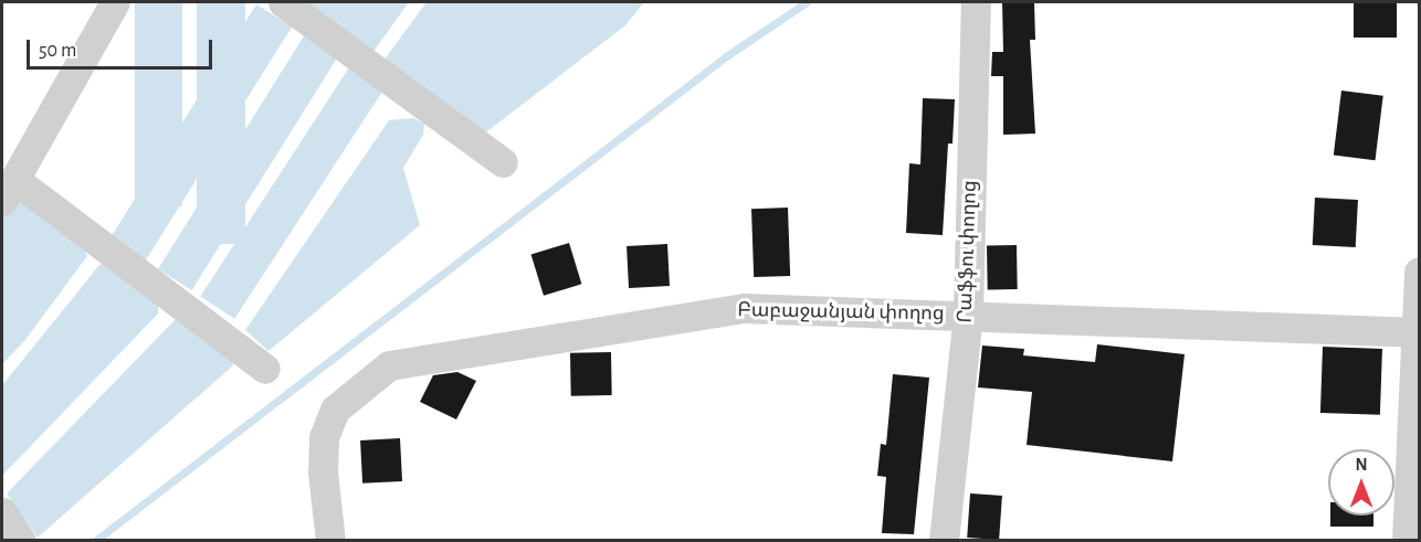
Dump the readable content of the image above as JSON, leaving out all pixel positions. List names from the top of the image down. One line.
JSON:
{"streets":{"street":["Րաֆֆու փողոց","Բաբաջանյան փողոց"]},"crossings":[["Րաֆֆու փողոց","Բաբաջանյան փողոց"]],"scale_bar":"50 m","north":"top"}
